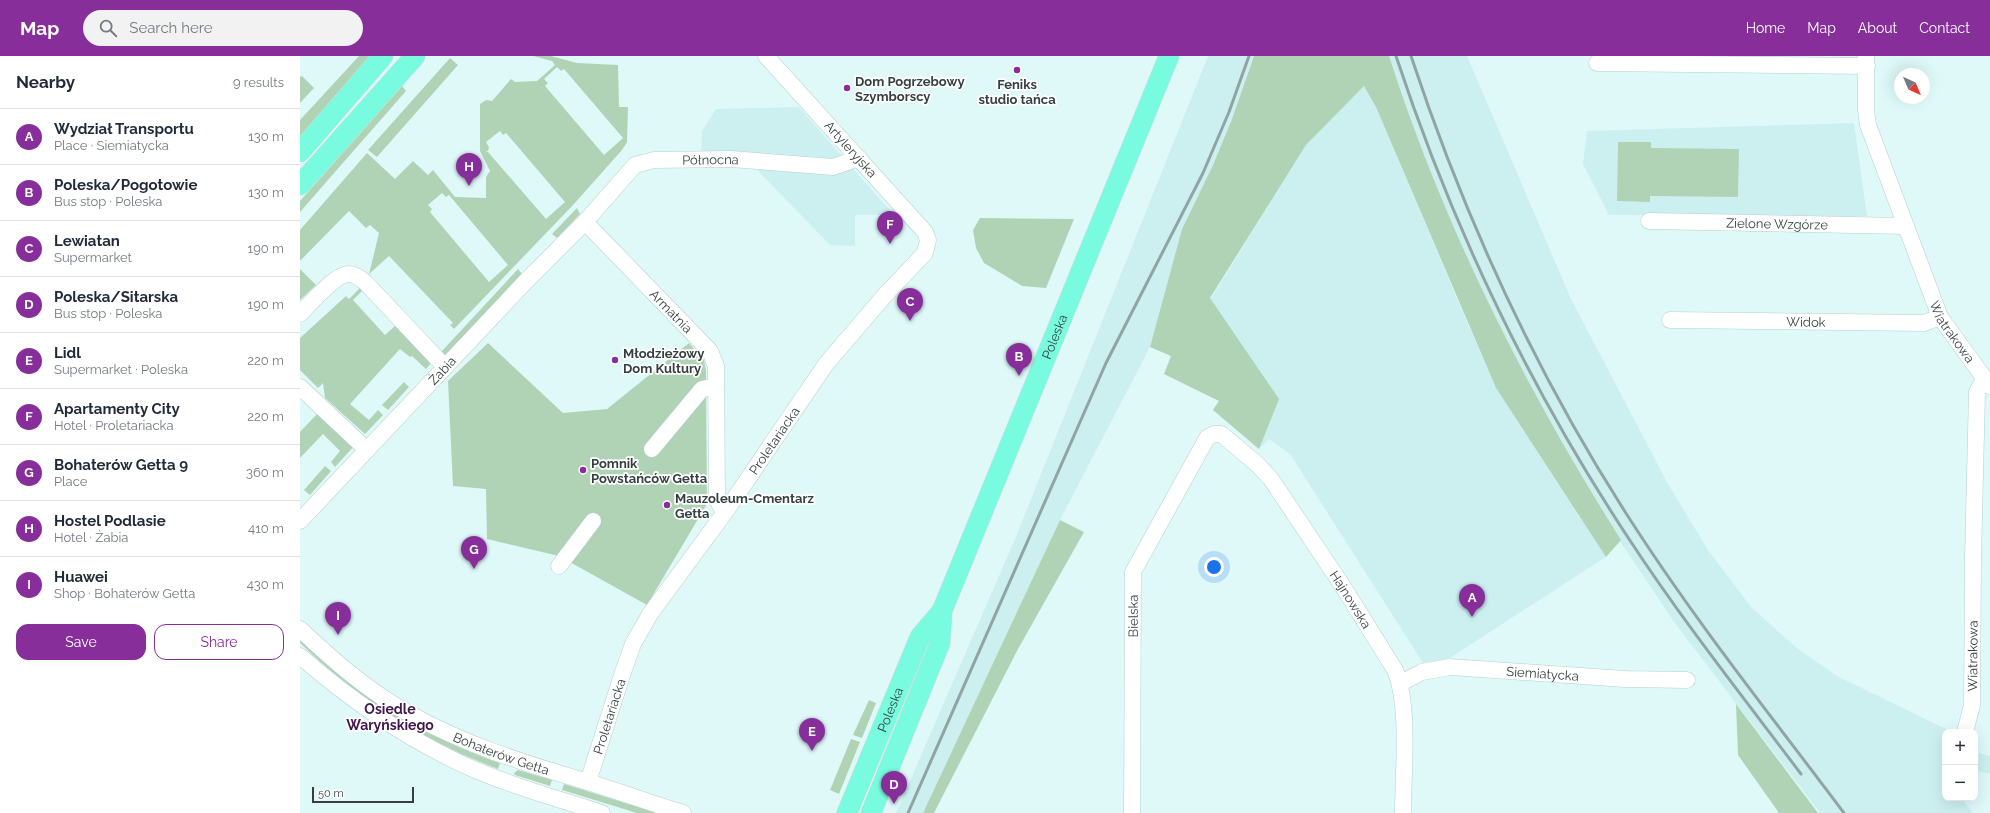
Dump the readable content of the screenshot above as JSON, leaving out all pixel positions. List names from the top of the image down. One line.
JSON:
{"streets":{"main road":["Poleska"],"street":["Artyleryjska","Północna","Zielone Wzgórze","Armatnia","Widok","Wiatrakowa","Żabia","Proletariacka","Hajnowska","Bielska","Siemiatycka","Bohaterów Getta"]},"crossings":[["Artyleryjska","Północna"],["Artyleryjska","Proletariacka"],["Północna","Armatnia"],["Północna","Żabia"],["Zielone Wzgórze","Wiatrakowa"],["Armatnia","Żabia"],["Armatnia","Proletariacka"],["Widok","Wiatrakowa"],["Proletariacka","Bohaterów Getta"],["Hajnowska","Bielska"],["Hajnowska","Siemiatycka"]],"districts":["Osiedle Waryńskiego"],"places":["Feniks studio tańca","Dom Pogrzebowy Szymborscy","Młodzieżowy Dom Kultury","Pomnik Powstańców Getta","Mauzoleum-Cmentarz Getta"],"scale_bar":"50 m","north":"bottom right","page":{"header":"Map","search":"Search here","nav":["Home","Map","About","Contact"],"heading":["Nearby","9 results"],"list":[{"mark":"A","name":"Wydział Transportu","note":"Place · Siemiatycka","value":"130 m"},{"mark":"B","name":"Poleska/Pogotowie","note":"Bus stop · Poleska","value":"130 m"},{"mark":"C","name":"Lewiatan","note":"Supermarket","value":"190 m"},{"mark":"D","name":"Poleska/Sitarska","note":"Bus stop · Poleska","value":"190 m"},{"mark":"E","name":"Lidl","note":"Supermarket · Poleska","value":"220 m"},{"mark":"F","name":"Apartamenty City","note":"Hotel · Proletariacka","value":"220 m"},{"mark":"G","name":"Bohaterów Getta 9","note":"Place","value":"360 m"},{"mark":"H","name":"Hostel Podlasie","note":"Hotel · Żabia","value":"410 m"},{"mark":"I","name":"Huawei","note":"Shop · Bohaterów Getta","value":"430 m"}],"pins":["H","F","C","B","G","A","I","E","D"],"buttons":["Save","Share"],"map_buttons":["+","−"],"scale":"50 m"}}
